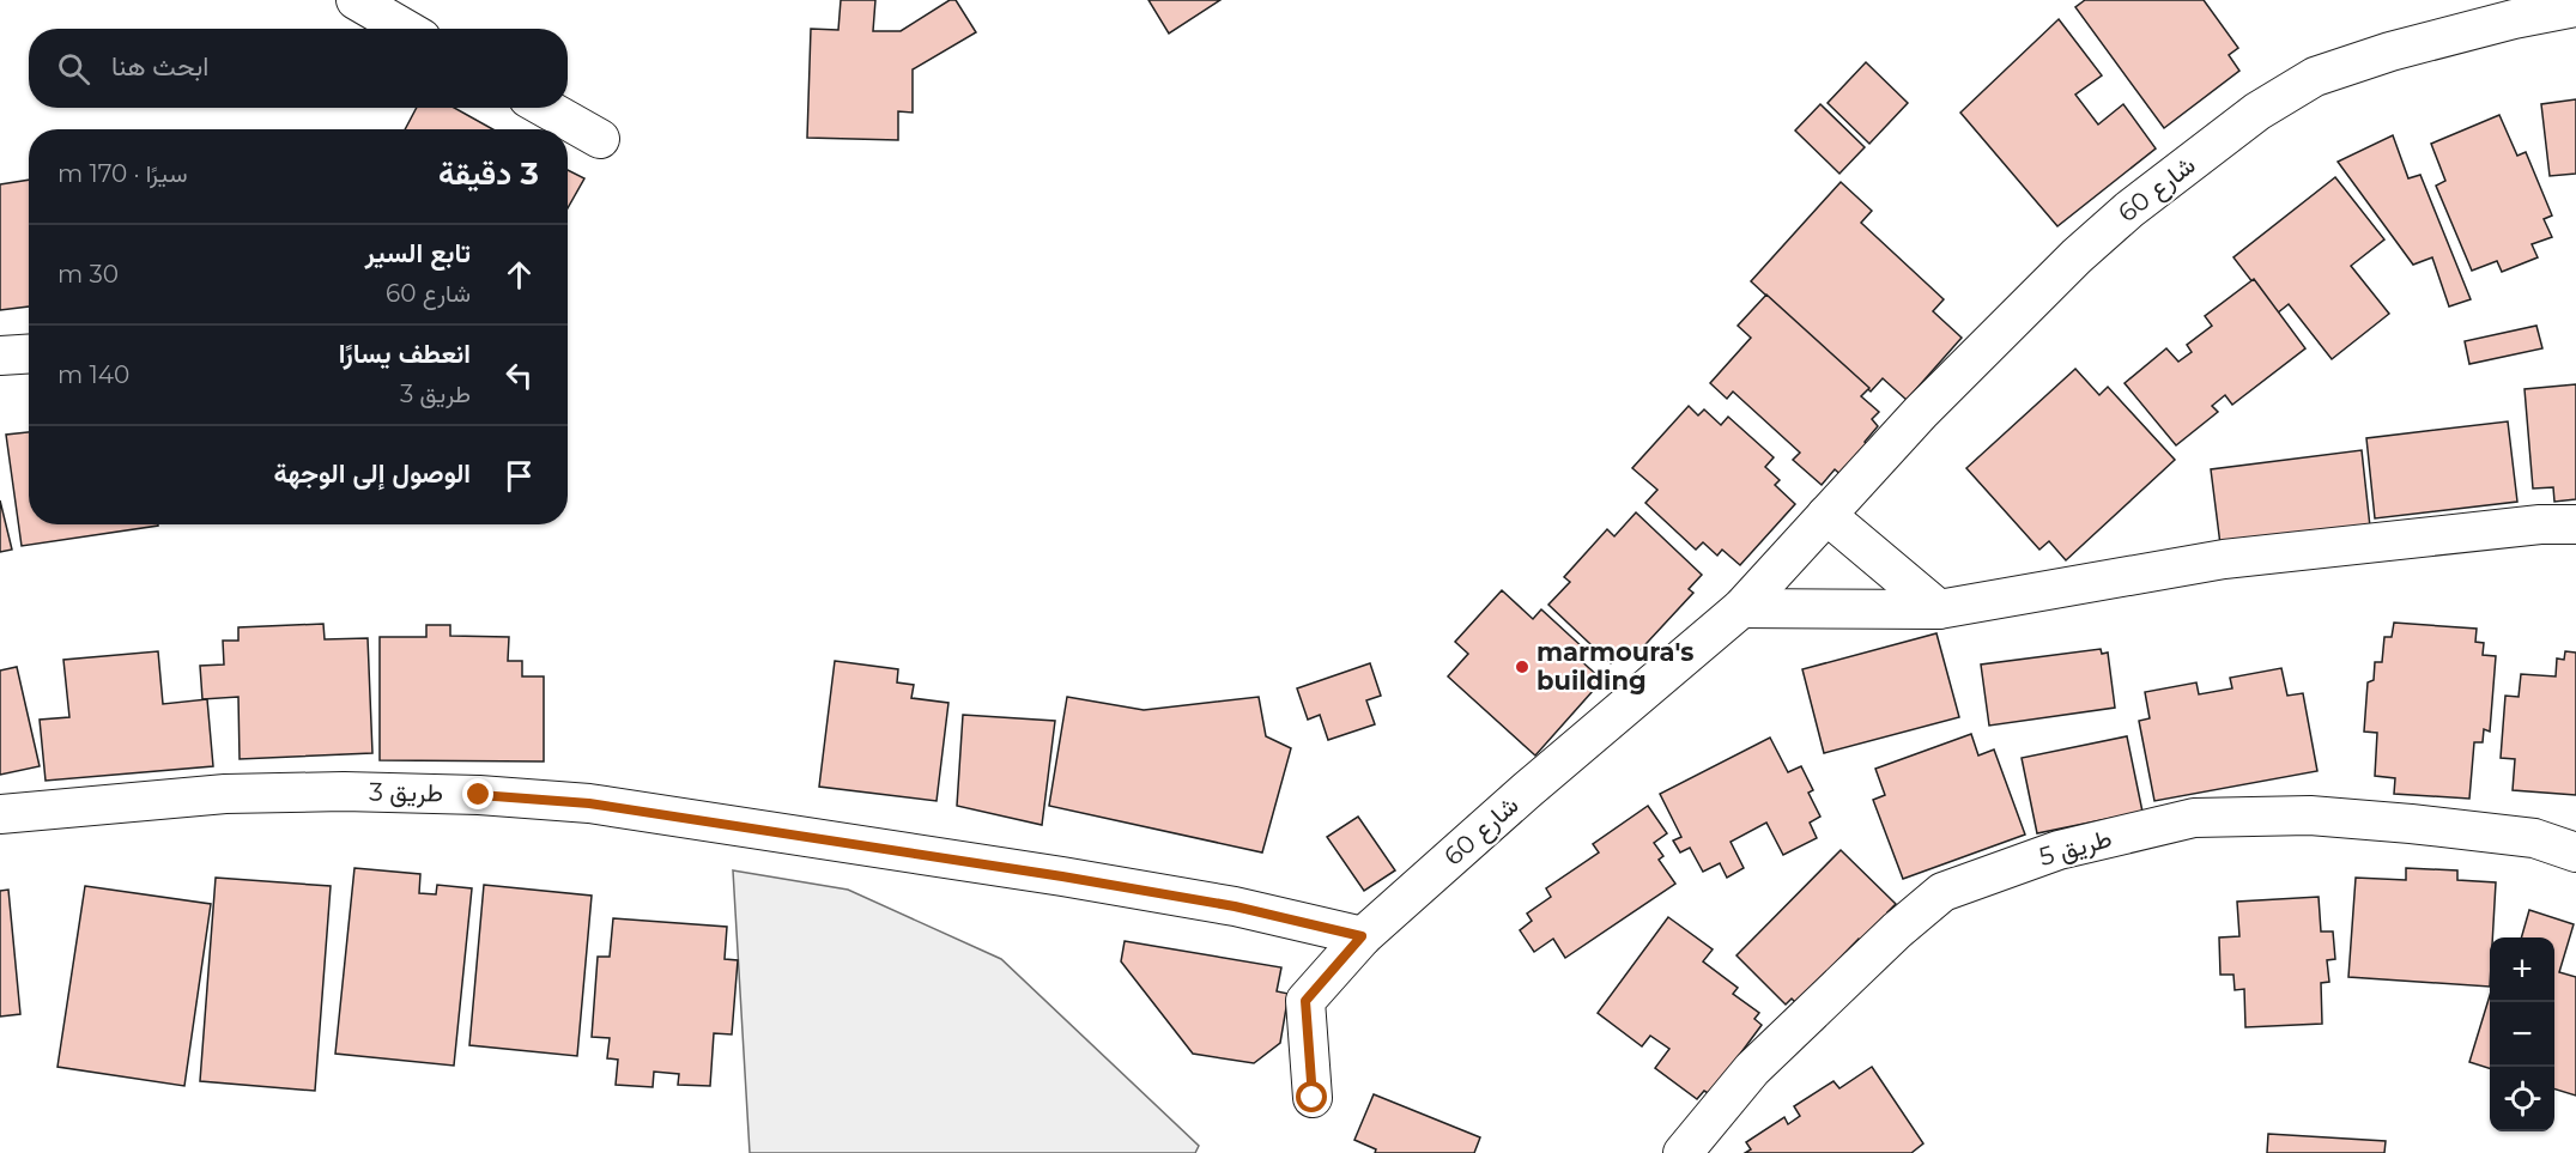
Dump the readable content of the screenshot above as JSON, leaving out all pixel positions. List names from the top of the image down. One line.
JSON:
{"streets":{"street":["شارع 60","طريق 3","طريق 5"]},"crossings":[["شارع 60","طريق 3"]],"places":["marmoura's building"],"page":{"search":"ابحث هنا","heading":["3 دقيقة","سيرًا · 170 m"],"list":[["تابع السير","شارع 60","30 m"],["انعطف يسارًا","طريق 3","140 m"],"الوصول إلى الوجهة"],"map_buttons":["+","−"]}}
